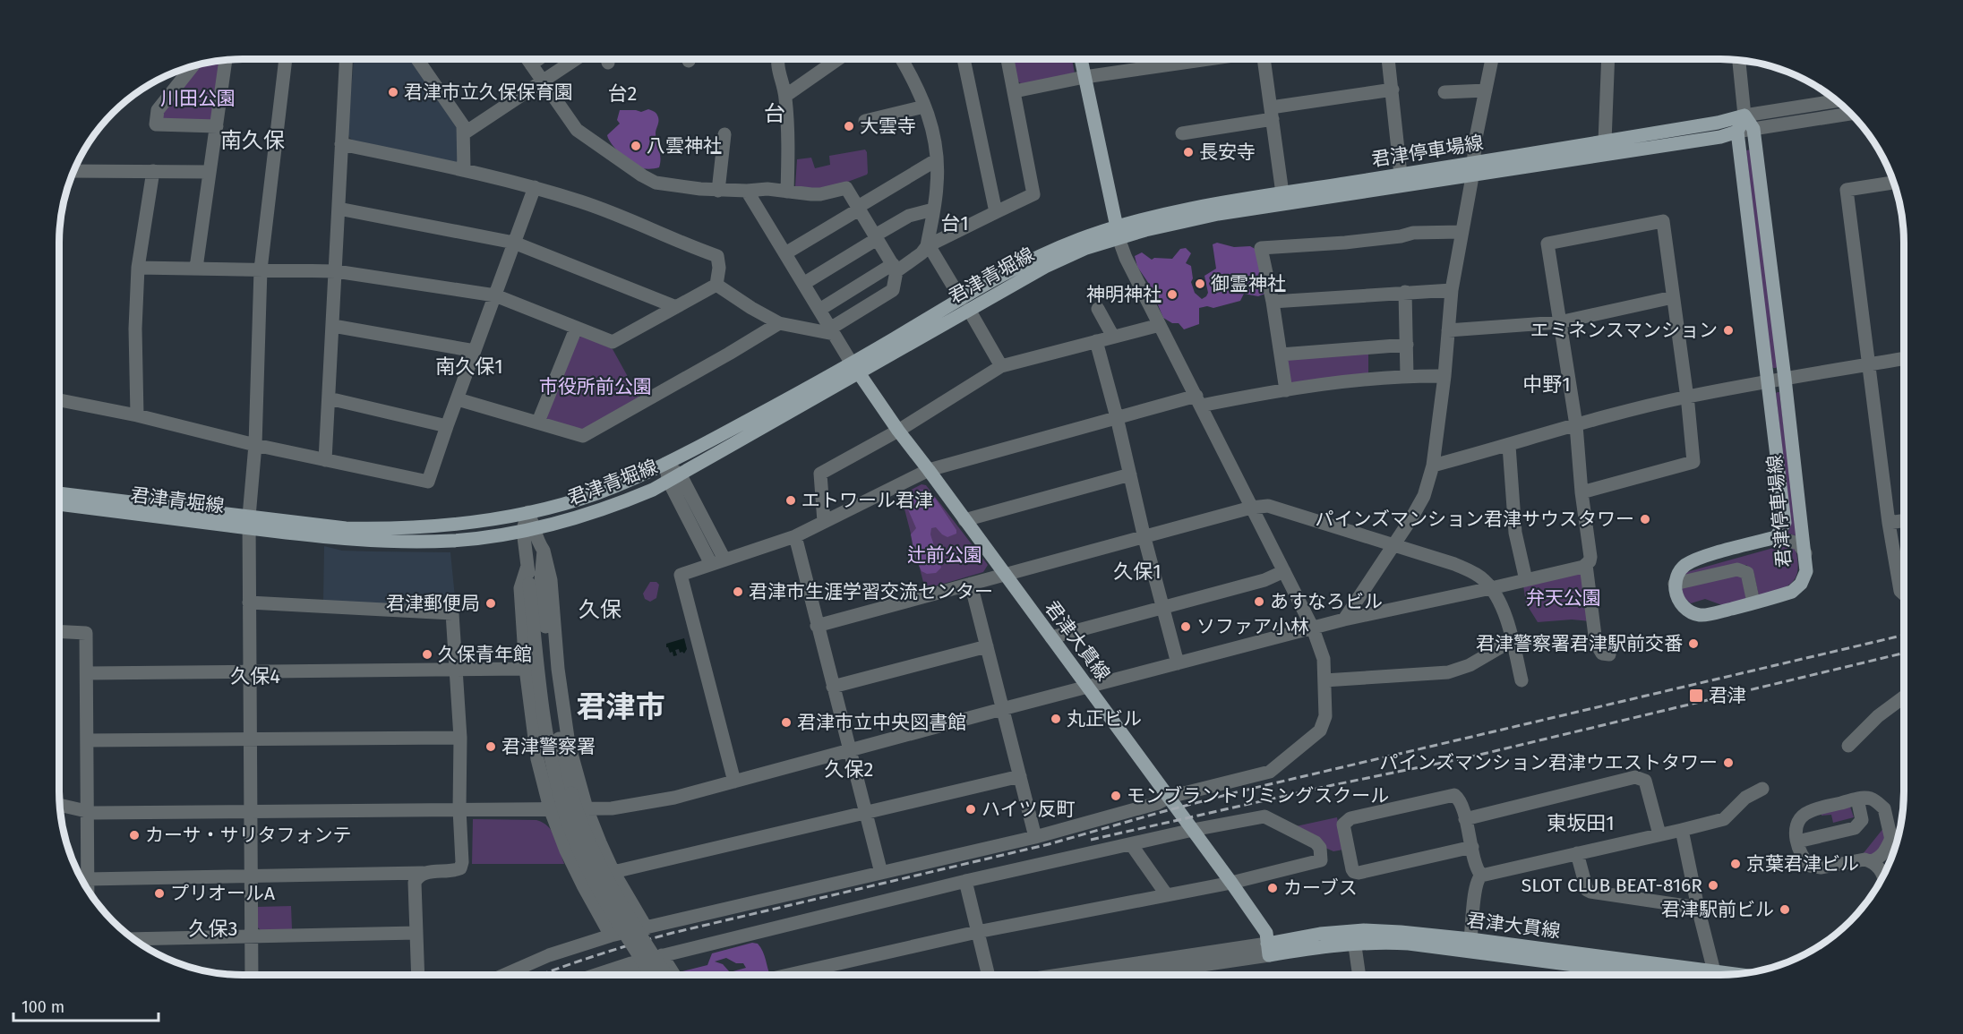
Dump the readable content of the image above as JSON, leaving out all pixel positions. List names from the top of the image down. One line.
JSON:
{"streets":{"main road":["君津停車場線","君津青堀線","君津大貫線"]},"crossings":[["君津停車場線","君津青堀線"],["君津青堀線","君津大貫線"]],"districts":["台2","台","南久保","台1","南久保1","中野1","久保1","久保","久保4","君津市","久保2","東坂田1","久保3"],"parks":["川田公園","市役所前公園","辻前公園","弁天公園"],"places":{"other":["君津市立久保保育園","大雲寺","八雲神社","長安寺","御霊神社","神明神社","エミネンスマンション","エトワール君津","パインズマンション君津サウスタワー","君津市生涯学習交流センター","あすなろビル","君津郵便局","ソファア小林","君津警察署君津駅前交番","久保青年館","丸正ビル","君津市立中央図書館","君津警察署","パインズマンション君津ウエストタワー","モンブラントリミングスクール","ハイツ反町","カーサ・サリタフォンテ","京葉君津ビル","SLOT CLUB BEAT-816R","カーブス","プリオールA","君津駅前ビル"],"transit":["君津"]},"scale_bar":"100 m"}
